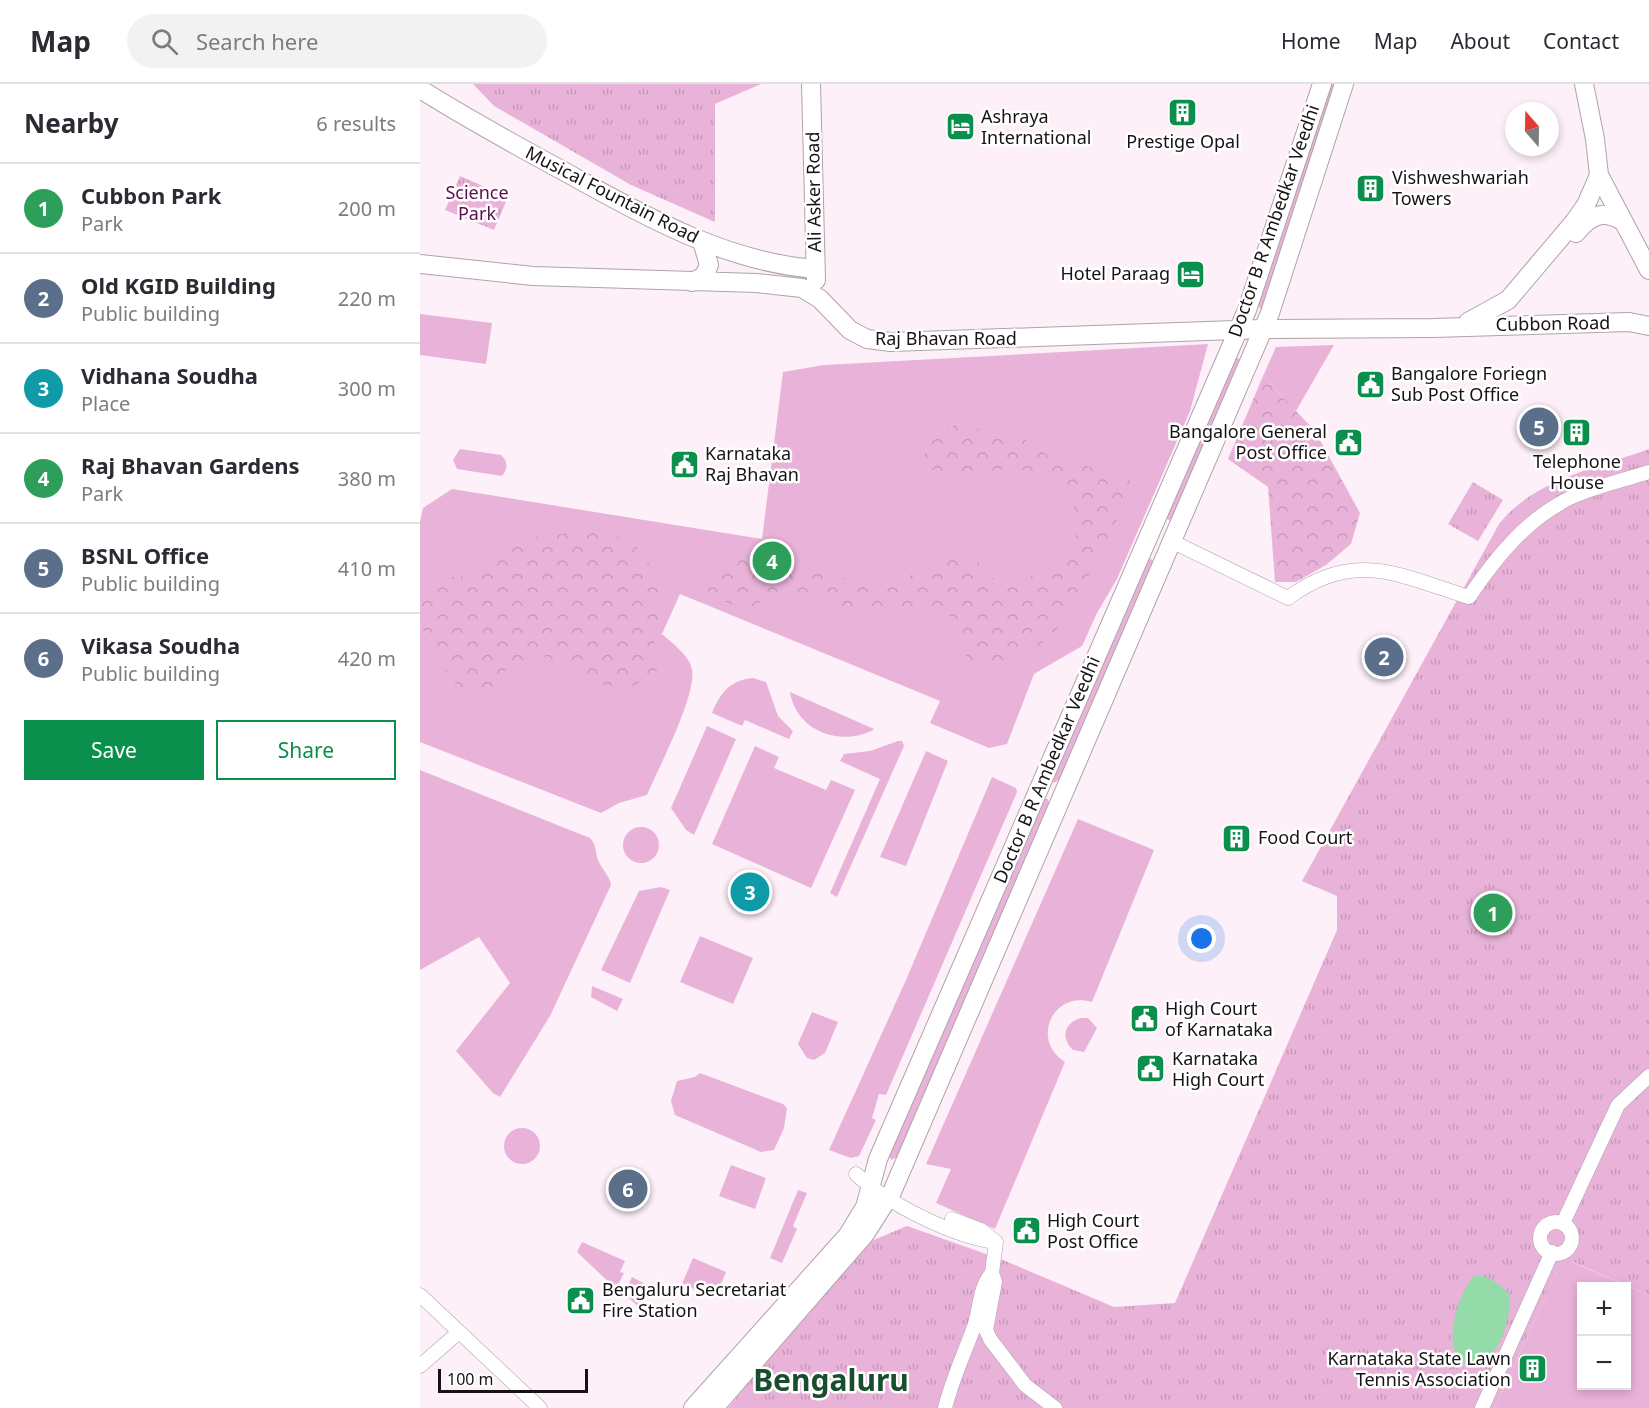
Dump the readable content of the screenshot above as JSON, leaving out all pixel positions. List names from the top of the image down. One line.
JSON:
{"streets":{"main road":["Ali Asker Road","Musical Fountain Road","Doctor B R Ambedkar Veedhi","Cubbon Road","Raj Bhavan Road"]},"crossings":[["Ali Asker Road","Musical Fountain Road"],["Ali Asker Road","Raj Bhavan Road"],["Doctor B R Ambedkar Veedhi","Raj Bhavan Road"],["Cubbon Road","Raj Bhavan Road"]],"districts":["Bengaluru"],"parks":["Science Park"],"places":{"building":["Prestige Opal","Vishweshwariah Towers","Telephone House","Food Court","Karnataka State Lawn Tennis Association"],"hotel":["Ashraya International","Hotel Paraag"],"public building":["Bangalore Foriegn Sub Post Office","Bangalore General Post Office","Karnataka Raj Bhavan","High Court of Karnataka","Karnataka High Court","High Court Post Office","Bengaluru Secretariat Fire Station"]},"scale_bar":"100 m","north":"top","page":{"header":"Map","search":"Search here","nav":["Home","Map","About","Contact"],"heading":["Nearby","6 results"],"list":[{"mark":"1","name":"Cubbon Park","note":"Park","value":"200 m"},{"mark":"2","name":"Old KGID Building","note":"Public building","value":"220 m"},{"mark":"3","name":"Vidhana Soudha","note":"Place","value":"300 m"},{"mark":"4","name":"Raj Bhavan Gardens","note":"Park","value":"380 m"},{"mark":"5","name":"BSNL Office","note":"Public building","value":"410 m"},{"mark":"6","name":"Vikasa Soudha","note":"Public building","value":"420 m"}],"pins":["5","4","2","3","1","6"],"buttons":["Save","Share"],"map_buttons":["+","−"],"scale":"100 m"}}
